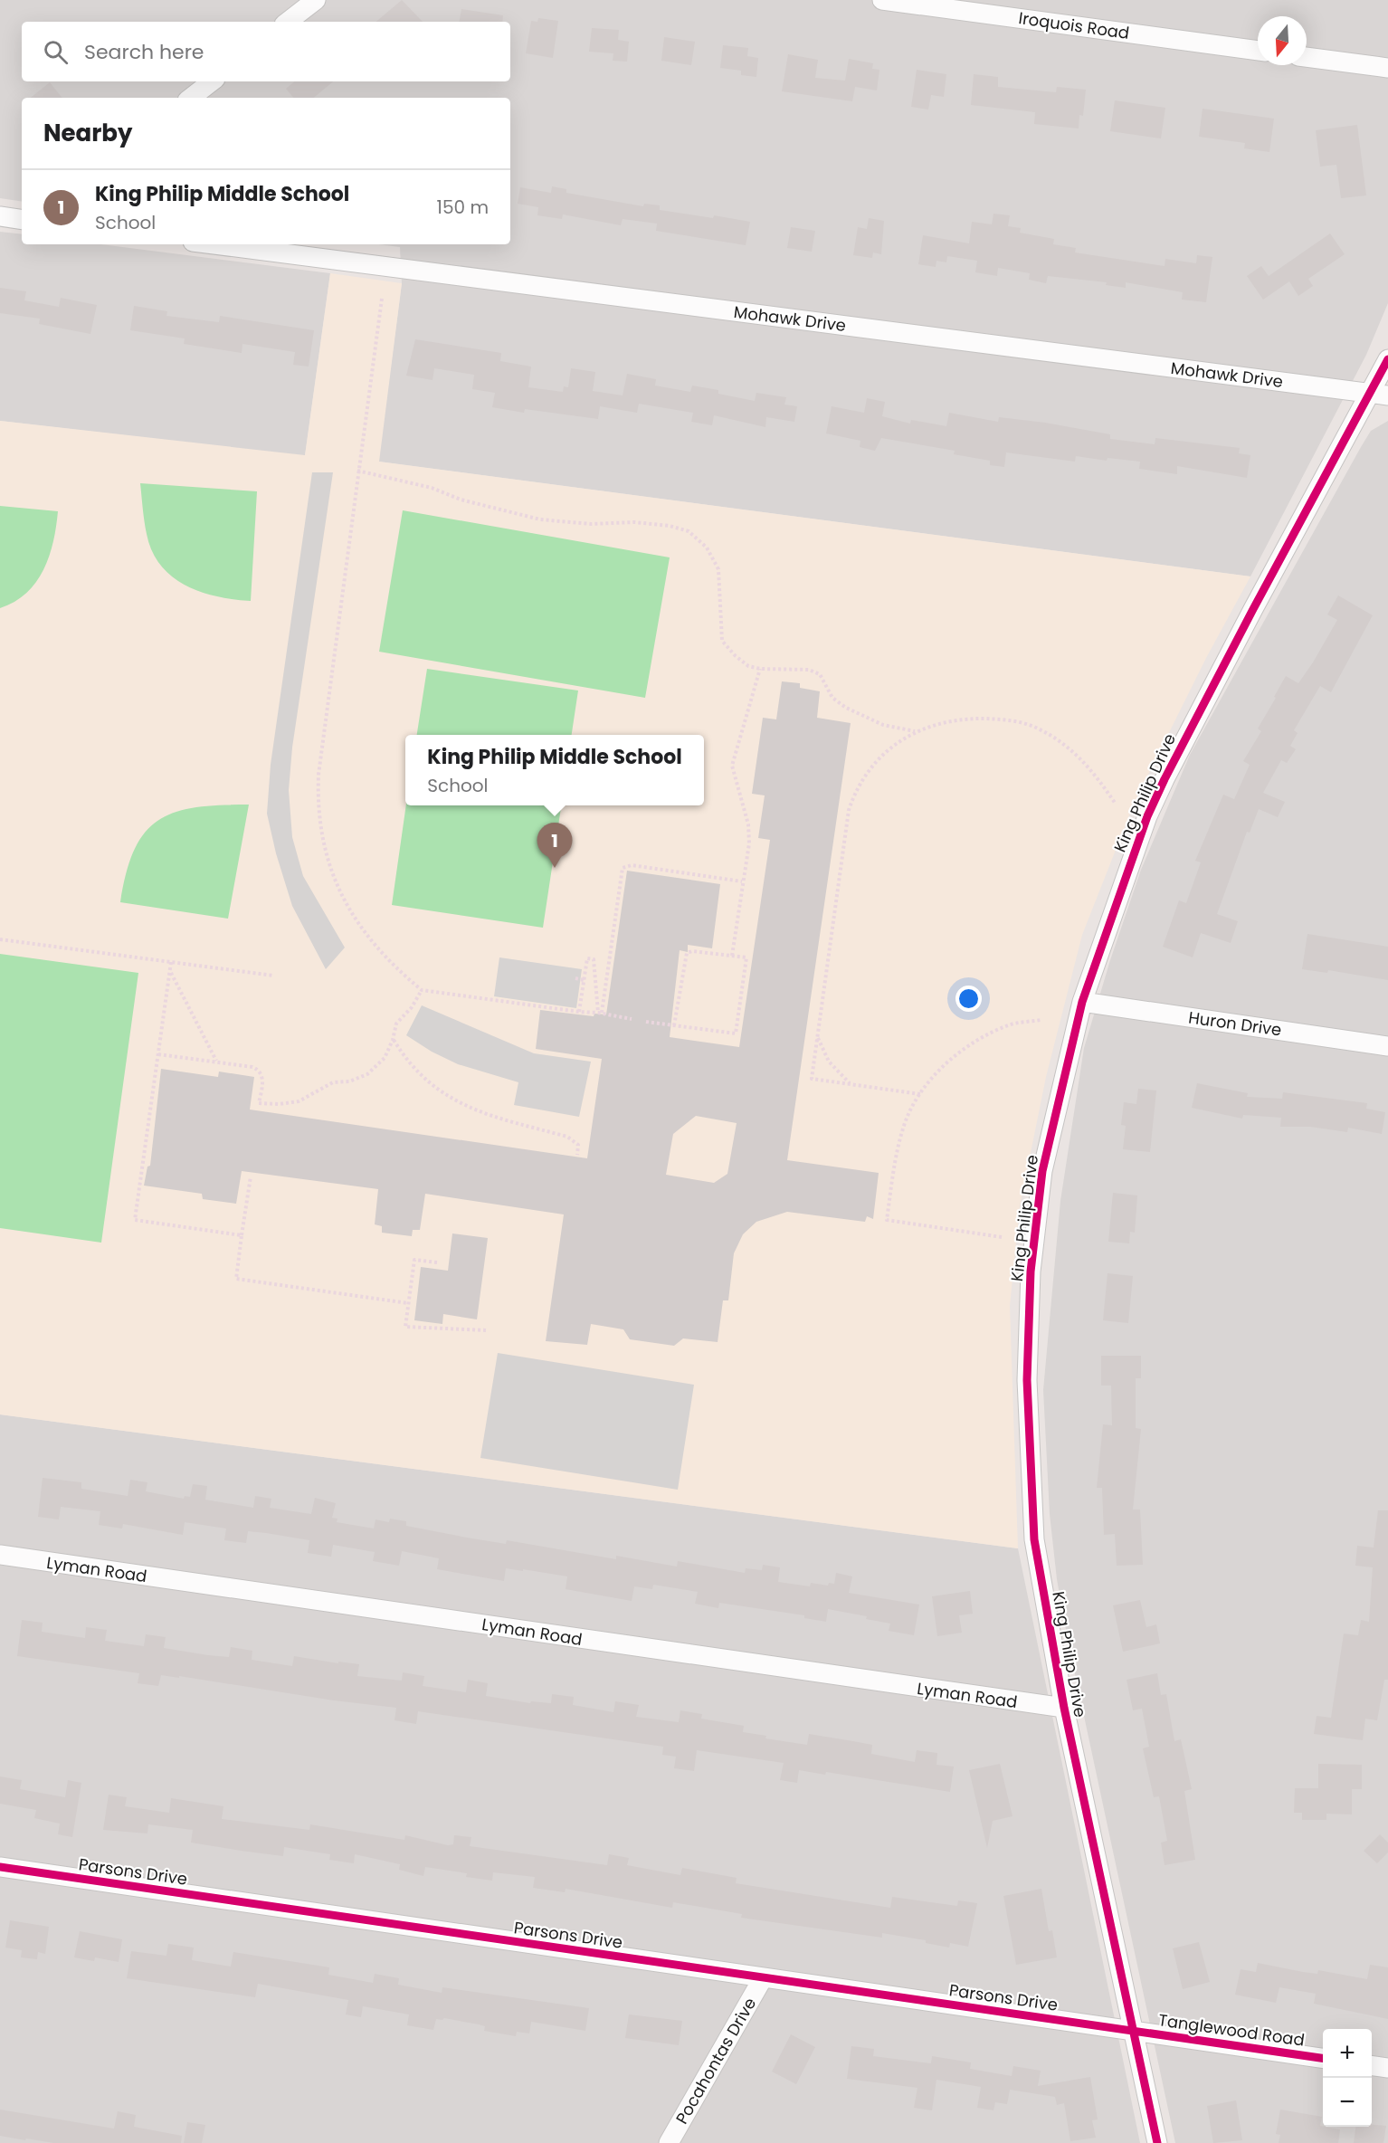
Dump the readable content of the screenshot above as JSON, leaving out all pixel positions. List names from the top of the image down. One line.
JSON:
{"streets":{"street":["Iroquois Road","Mohawk Drive","King Philip Drive","Huron Drive","Lyman Road","Parsons Drive","Tanglewood Road","Pocahontas Drive"]},"crossings":[["Mohawk Drive","King Philip Drive"],["King Philip Drive","Huron Drive"],["King Philip Drive","Lyman Road"],["King Philip Drive","Parsons Drive"],["King Philip Drive","Tanglewood Road"],["Parsons Drive","Tanglewood Road"],["Parsons Drive","Pocahontas Drive"]],"north":"bottom","page":{"search":"Search here","heading":"Nearby","list":[{"mark":"1","name":"King Philip Middle School","note":"School","value":"150 m"}],"popup":["King Philip Middle School","School"],"pins":"1","map_buttons":["+","−"]}}
